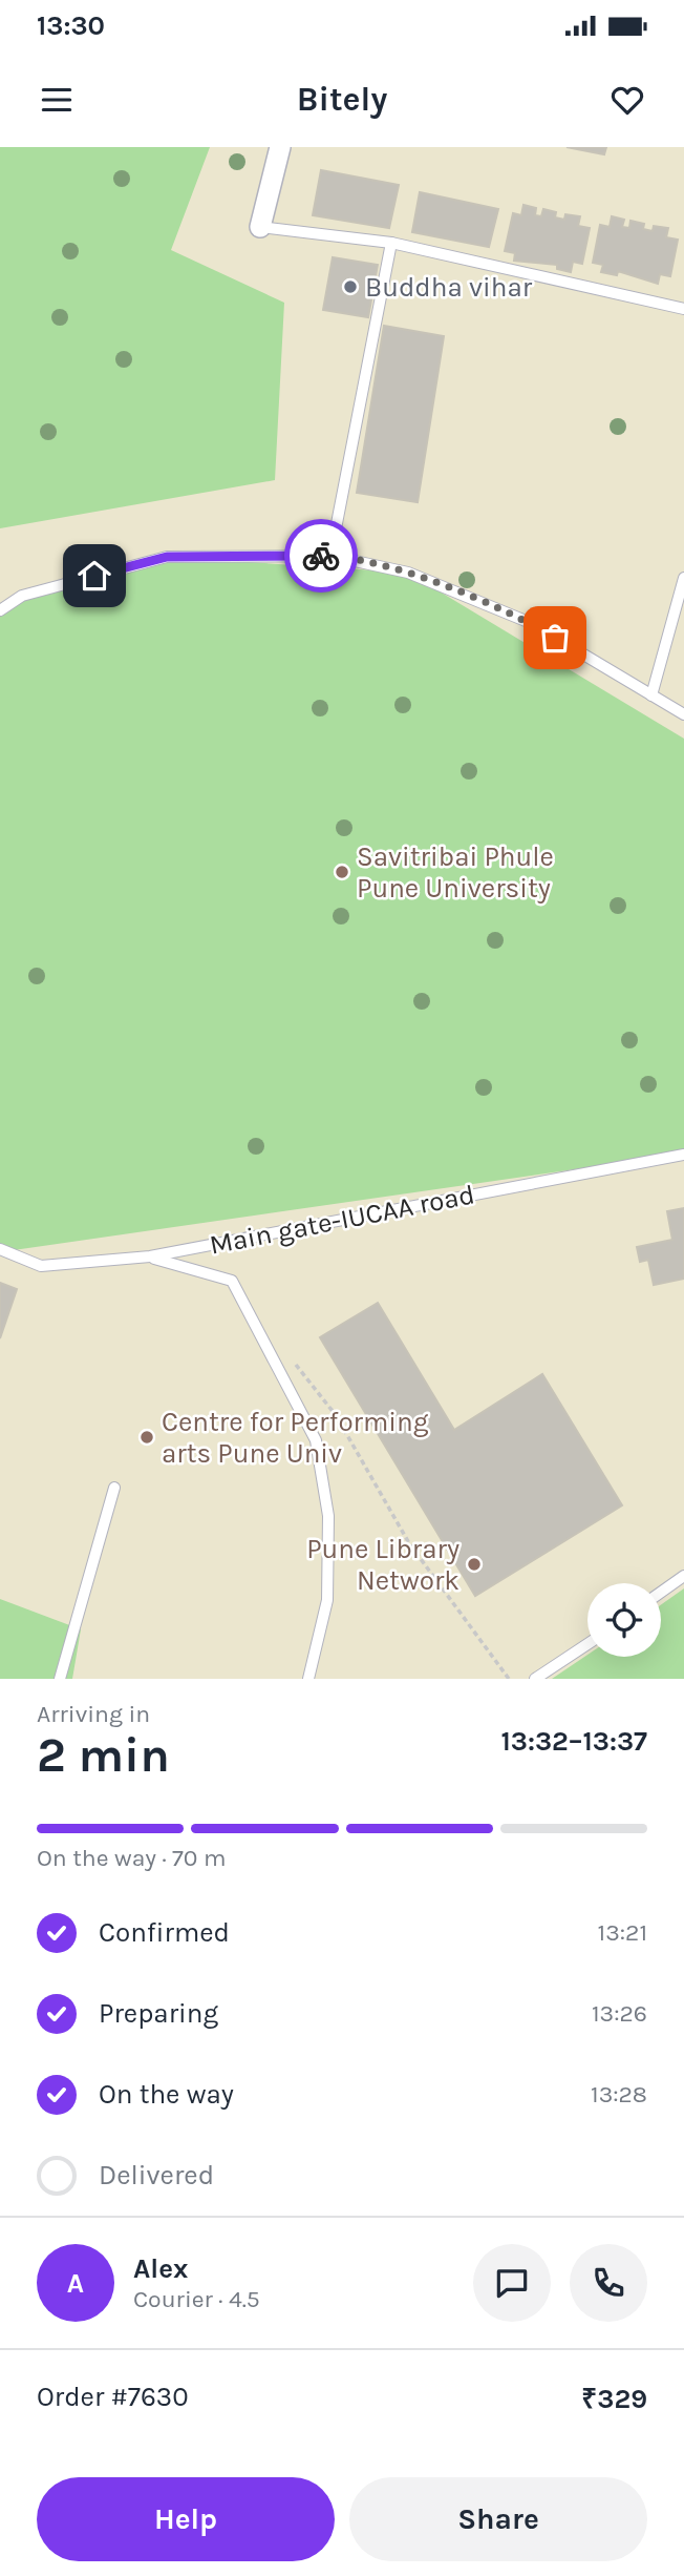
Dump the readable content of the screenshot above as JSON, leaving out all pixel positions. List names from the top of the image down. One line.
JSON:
{"streets":{"lane":["Main gate-IUCAA road"]},"places":["Buddha vihar","Savitribai Phule Pune University","Centre for Performing arts Pune Univ","Pune Library Network"],"page":{"status":"13:30","header":"Bitely","heading":["2 min","Arriving in","13:32–13:37"],"panel":["Alex","Courier · 4.5","Order #7630","₹329"],"bar":"On the way · 70 m","list":[["Confirmed","13:21"],["Preparing","13:26"],["On the way","13:28"],"Delivered"],"round":"A","buttons":["Help","Share"]}}
